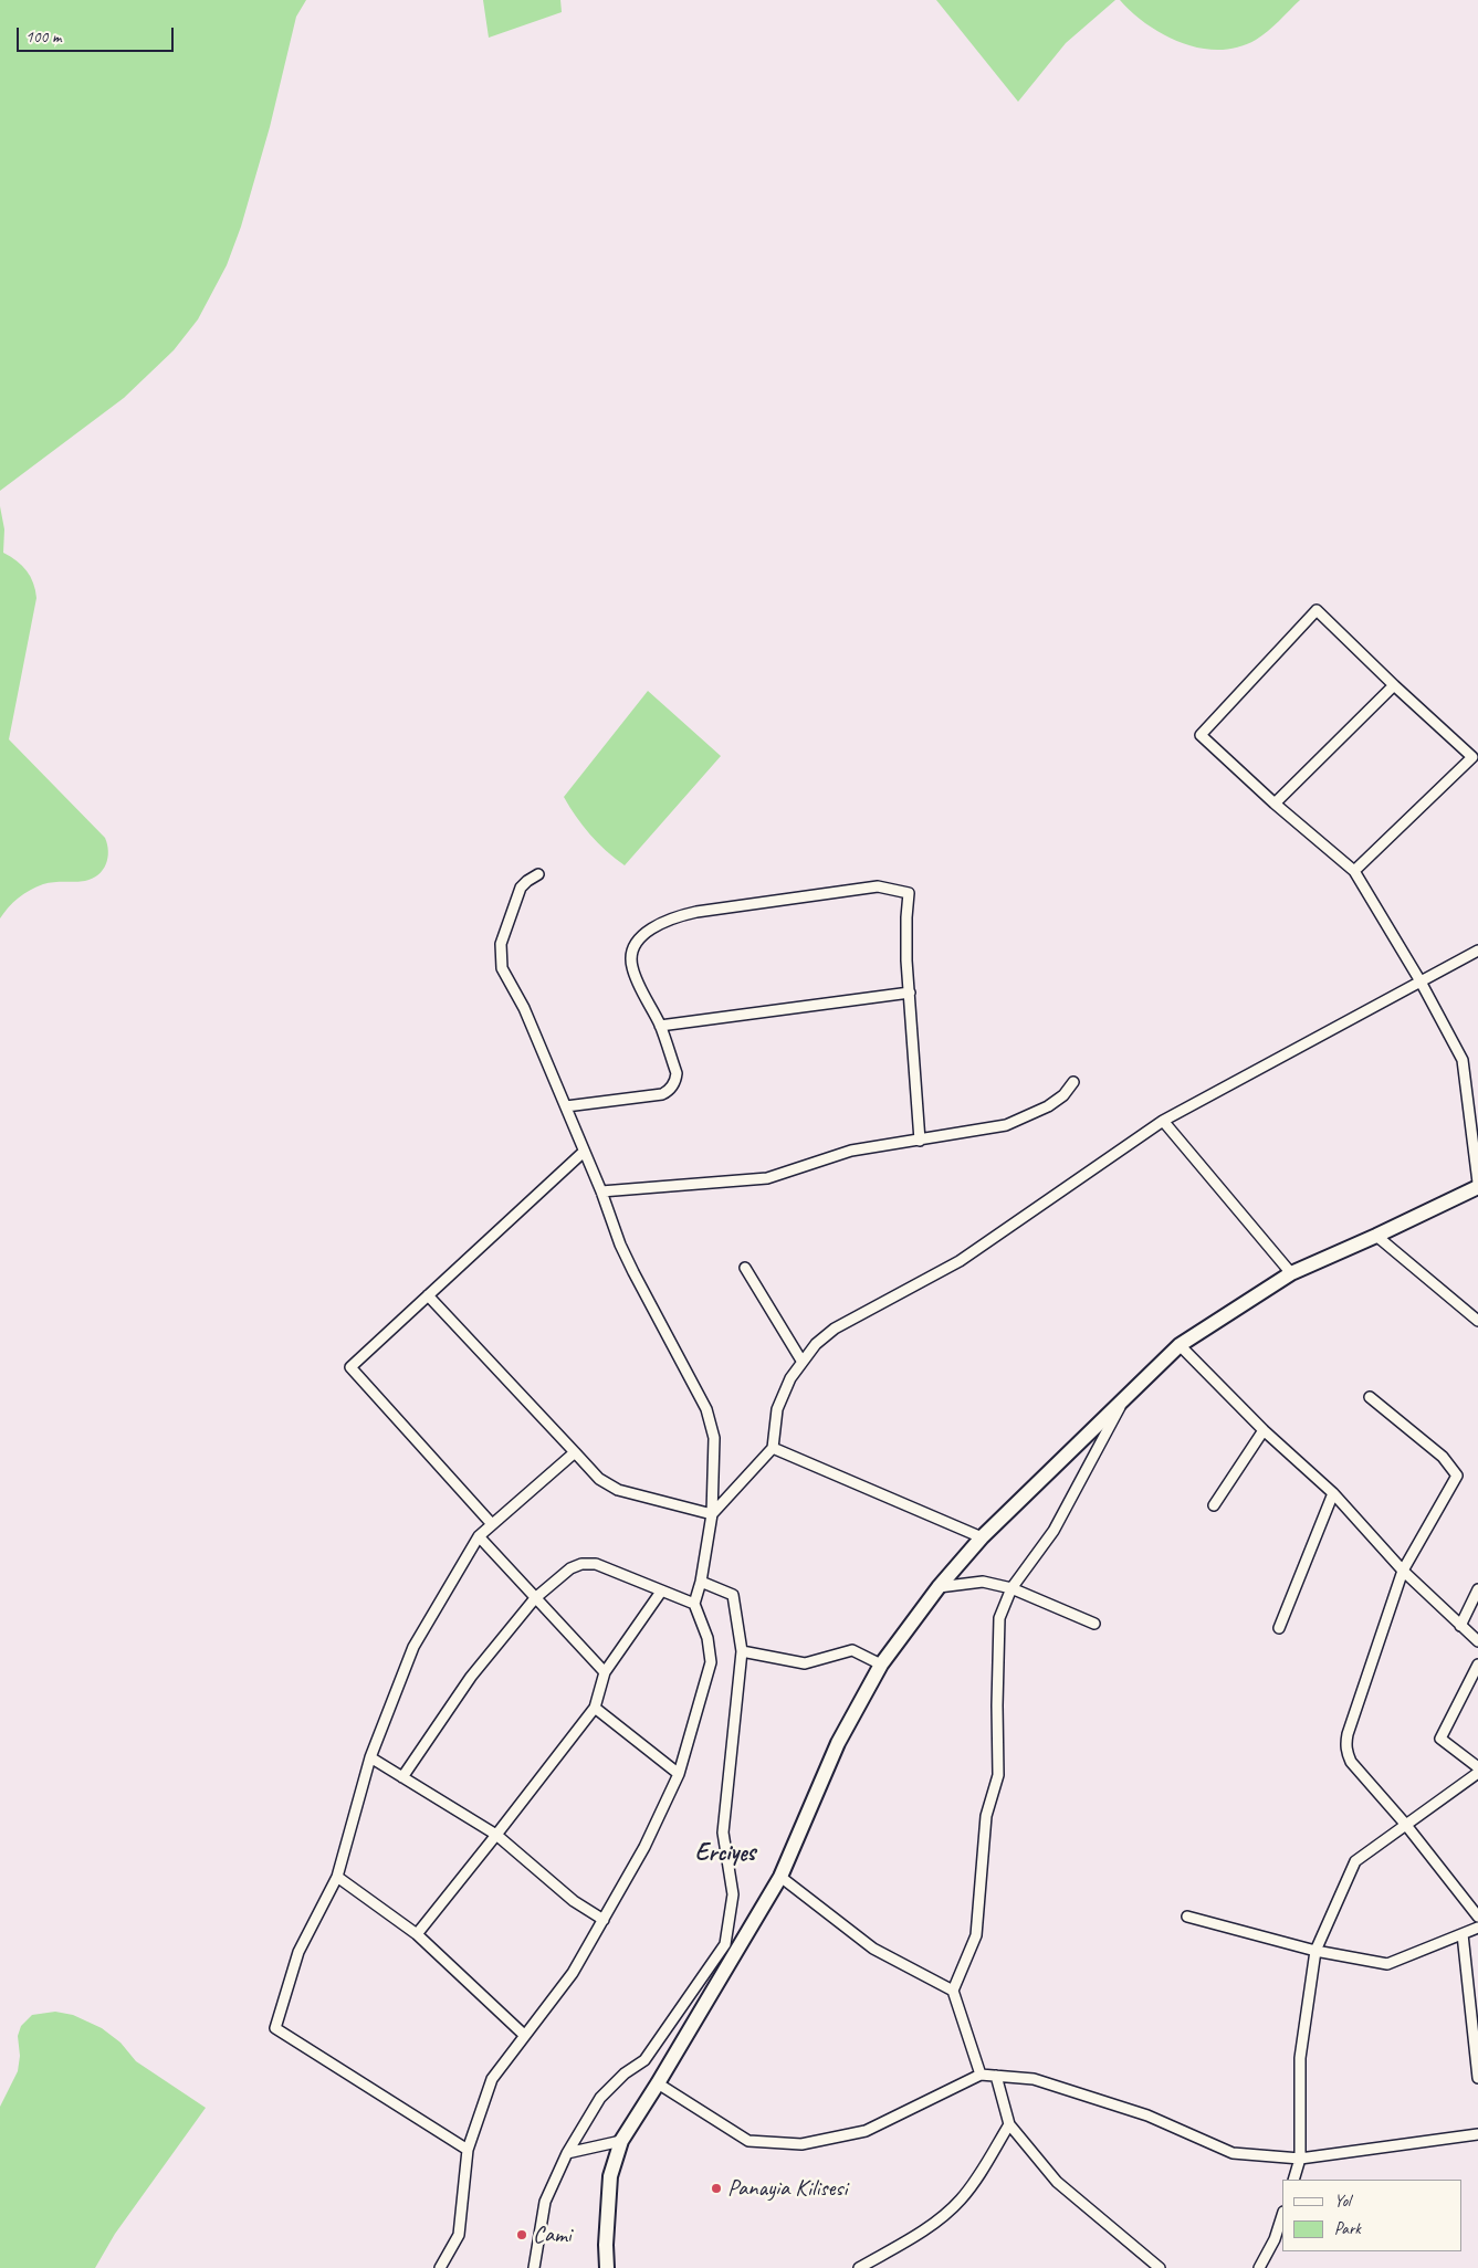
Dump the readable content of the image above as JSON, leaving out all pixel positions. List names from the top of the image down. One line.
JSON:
{"districts":["Erciyes"],"places":["Panayia Kilisesi","Cami"],"legend":["Yol","Park"],"scale_bar":"100 m"}
